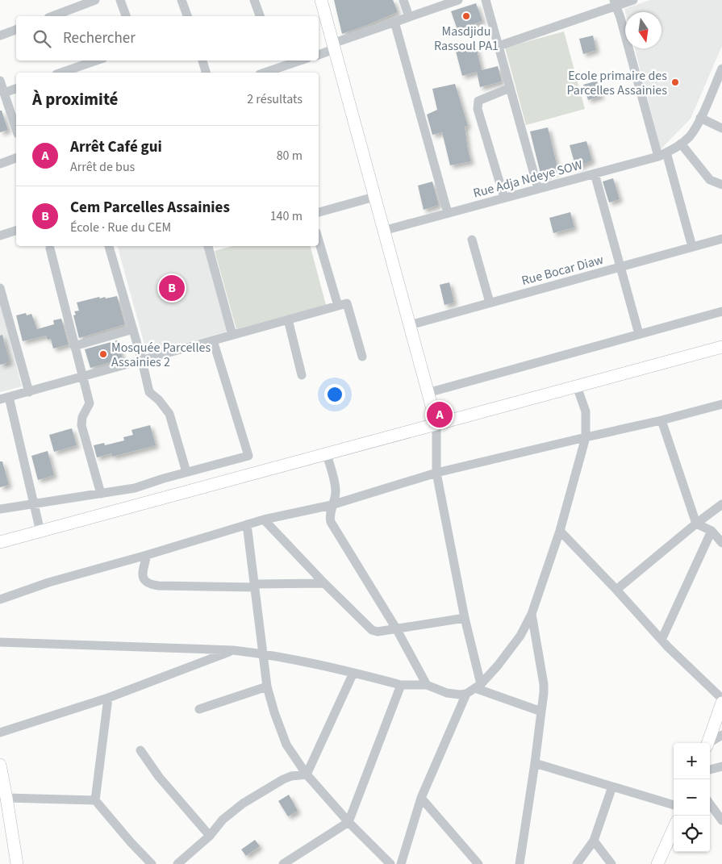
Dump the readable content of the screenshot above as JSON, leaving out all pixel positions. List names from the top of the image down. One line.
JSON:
{"streets":{"street":["Rue Adja Ndeye SOW","Rue Bocar Diaw"]},"places":["Masdjidu Rassoul PA1","Ecole primaire des Parcelles Assainies","Mosquée Parcelles Assainies 2"],"north":"bottom","page":{"search":"Rechercher","heading":["À proximité","2 résultats"],"list":[{"mark":"A","name":"Arrêt Café gui","note":"Arrêt de bus","value":"80 m"},{"mark":"B","name":"Cem Parcelles Assainies","note":"École · Rue du CEM","value":"140 m"}],"pins":["B","A"],"map_buttons":["+","−"]}}
